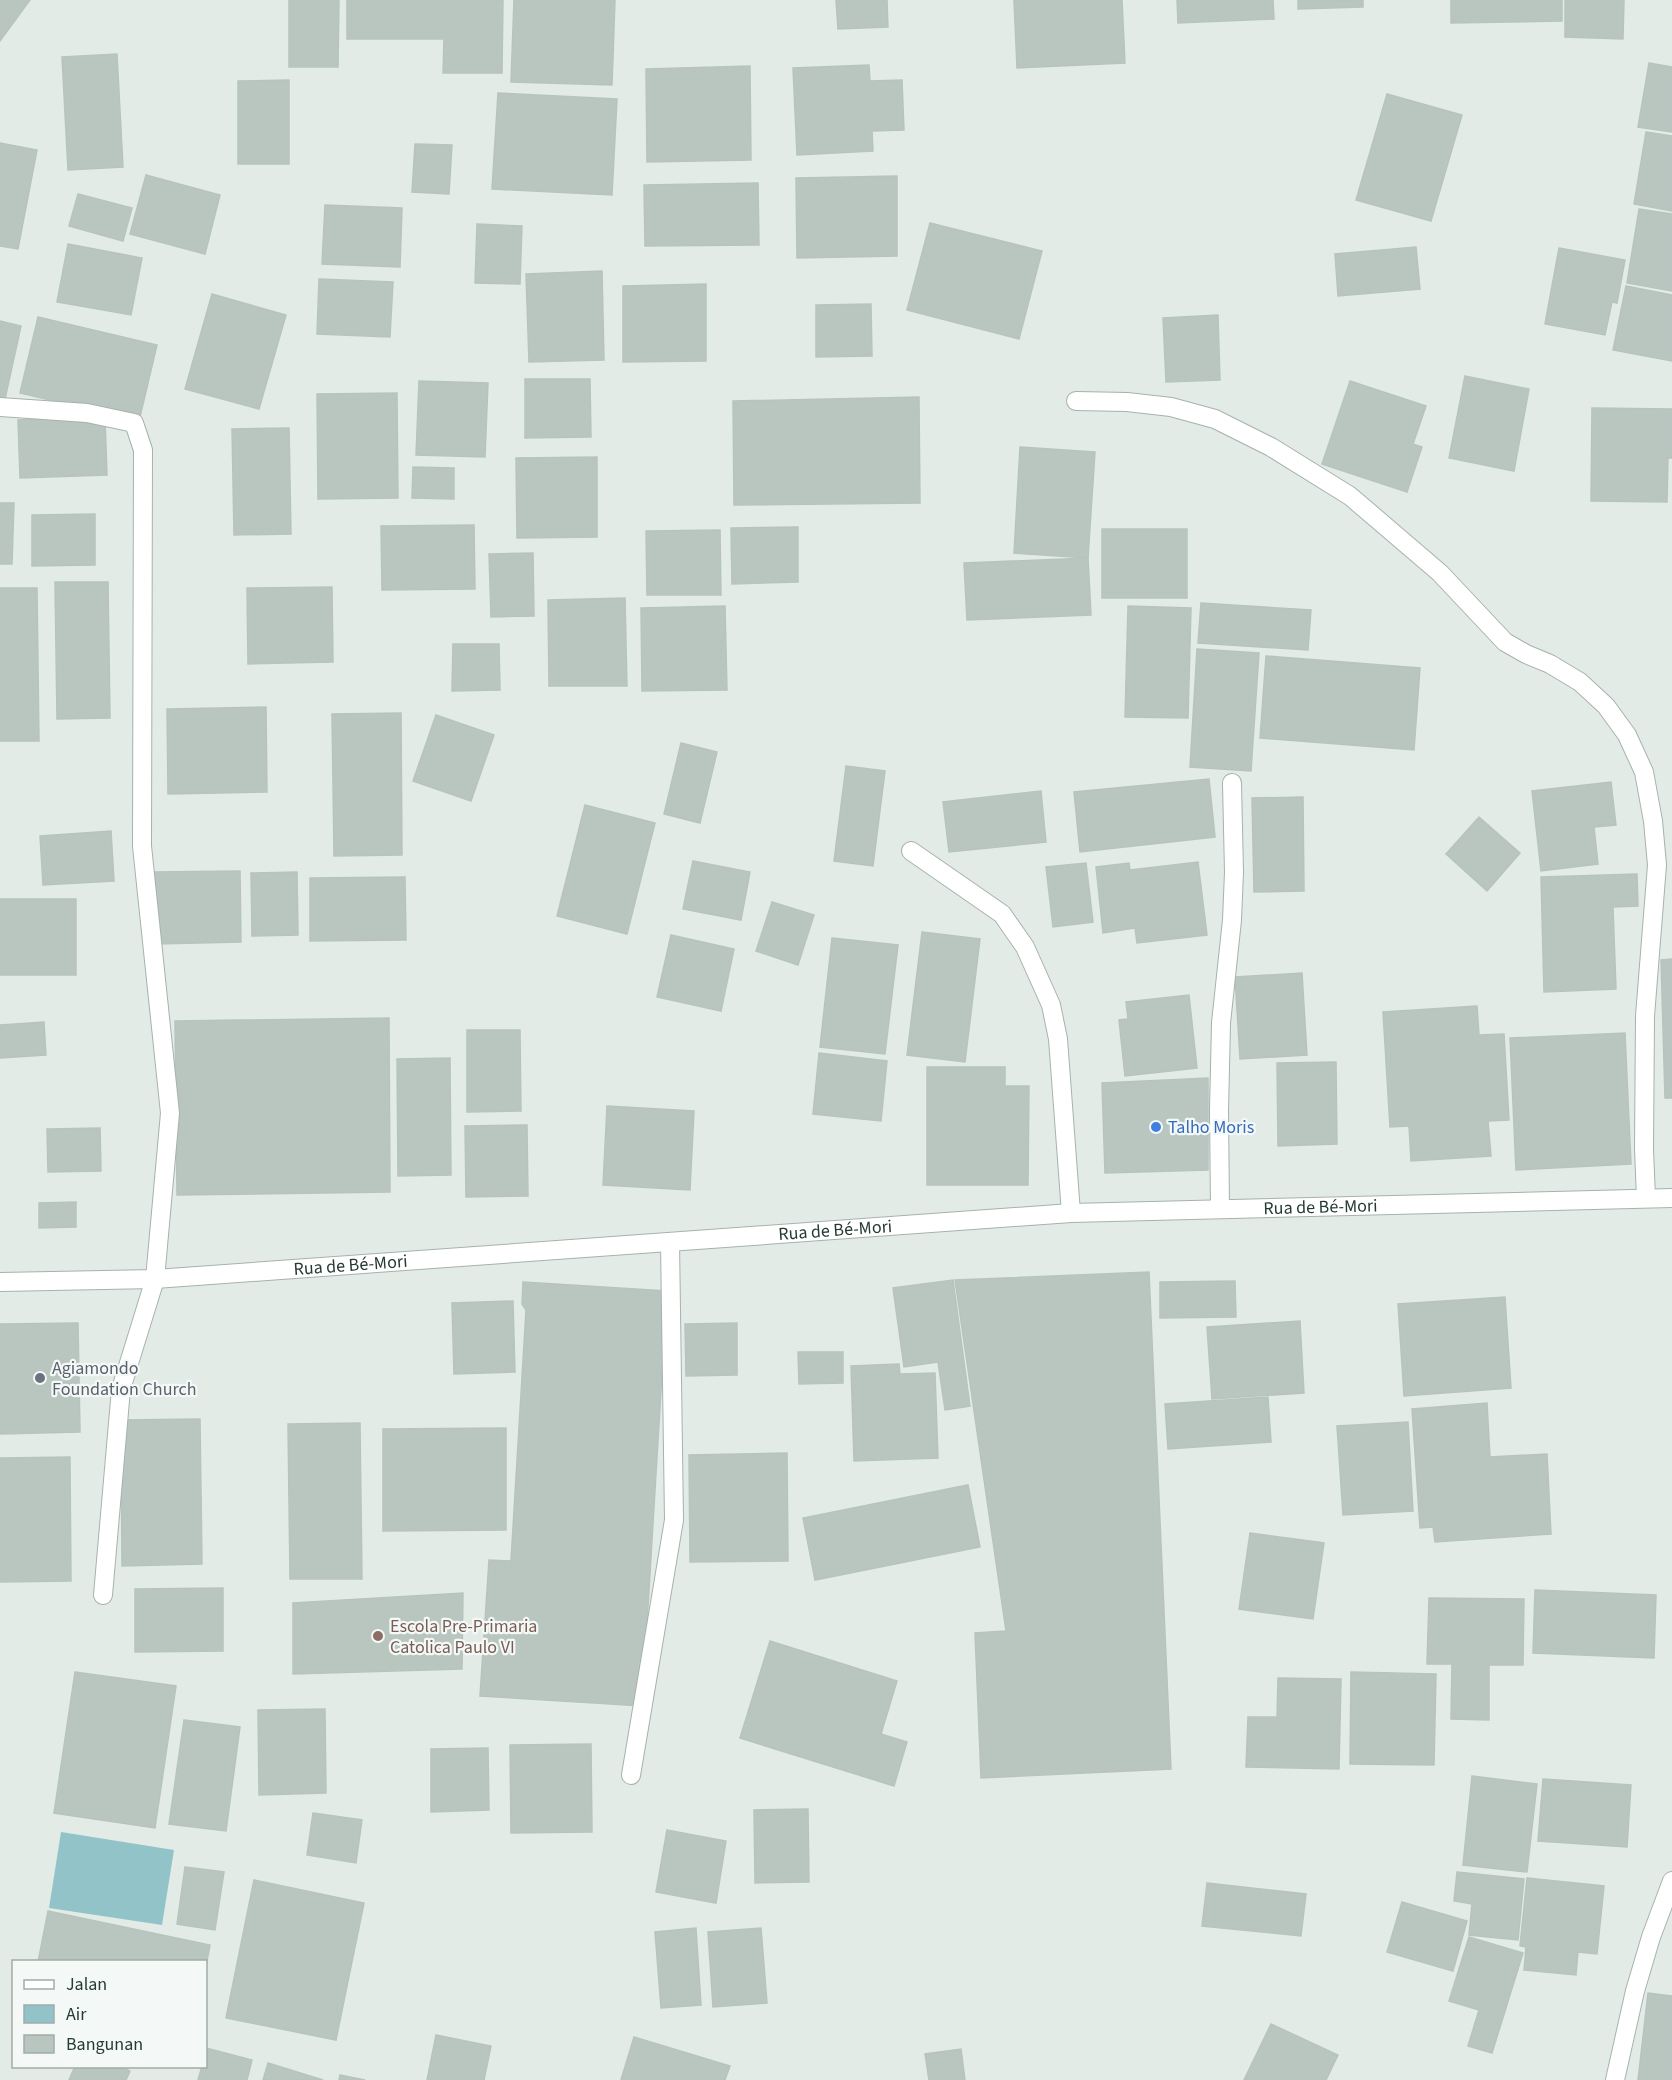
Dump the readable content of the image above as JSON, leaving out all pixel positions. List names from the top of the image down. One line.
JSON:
{"streets":{"street":["Rua de Bé-Mori"]},"places":["Talho Moris","Agiamondo Foundation Church","Escola Pre-Primaria Catolica Paulo VI"],"legend":["Jalan","Air","Bangunan"]}
